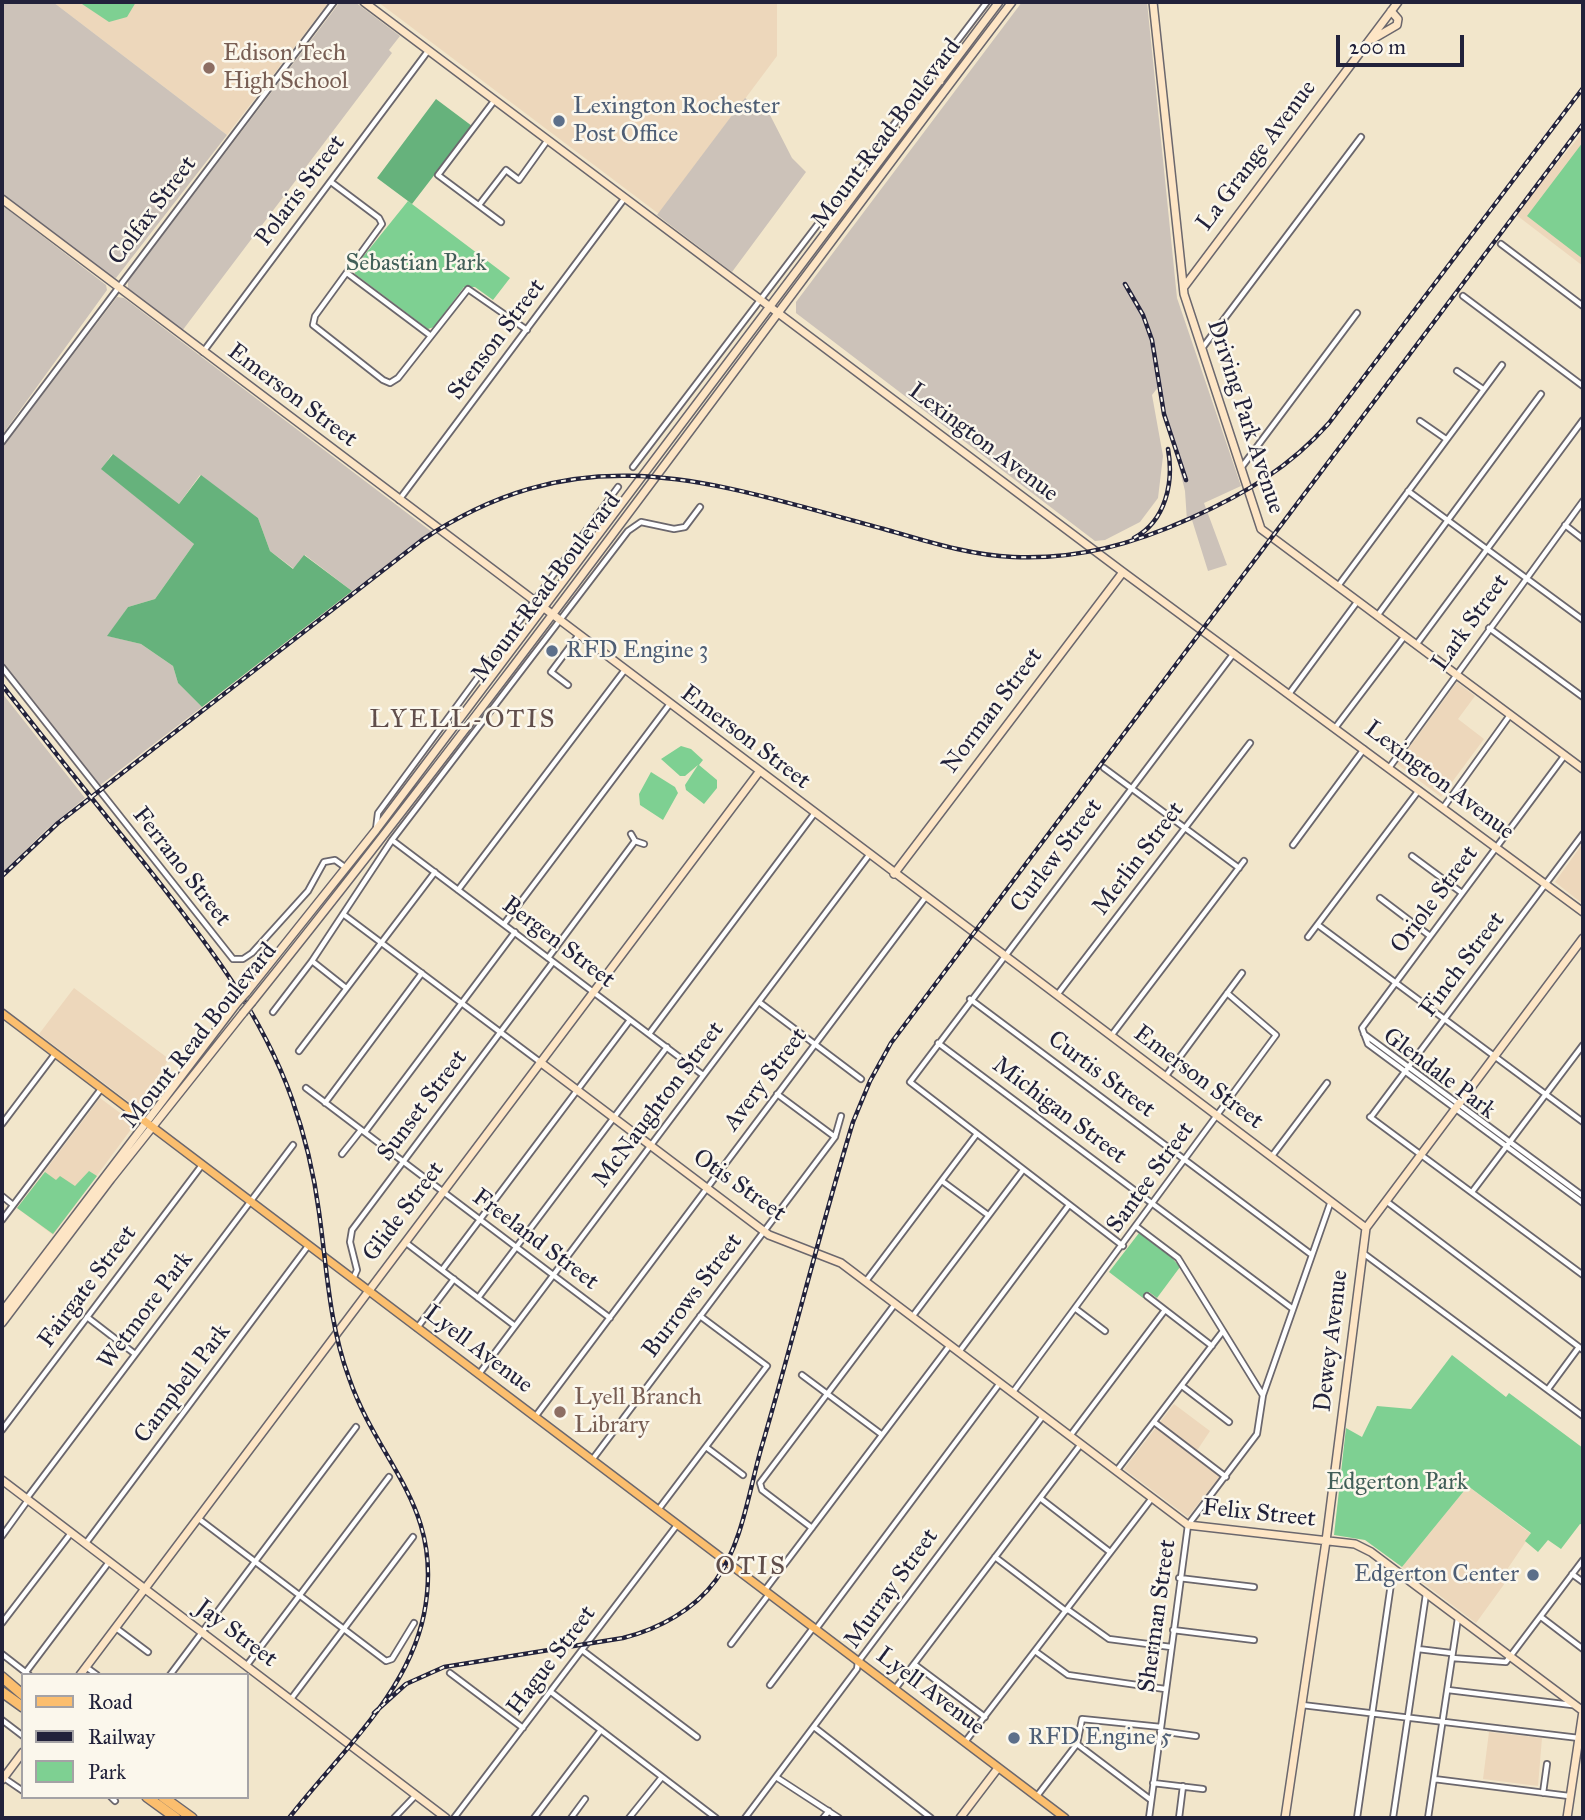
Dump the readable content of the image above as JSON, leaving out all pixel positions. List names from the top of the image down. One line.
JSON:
{"streets":{"main road":["Lyell Avenue"],"street":["Mount Read Boulevard","La Grange Avenue","Polaris Street","Colfax Street","Stenson Street","Emerson Street","Driving Park Avenue","Lexington Avenue","Lark Street","Norman Street","Curlew Street","Merlin Street","Ferrano Street","Oriole Street","Bergen Street","Finch Street","Glendale Park","Curtis Street","Avery Street","McNaughton Street","Sunset Street","Michigan Street","Santee Street","Otis Street","Glide Street","Freeland Street","Fairgate Street","Burrows Street","Wetmore Park","Dewey Avenue","Campbell Park","Felix Street","Murray Street","Sherman Street","Jay Street","Hague Street"]},"crossings":[["Mount Read Boulevard","Emerson Street"],["Mount Read Boulevard","Lexington Avenue"],["Mount Read Boulevard","Ferrano Street"],["Mount Read Boulevard","Bergen Street"],["Mount Read Boulevard","Otis Street"],["Mount Read Boulevard","Lyell Avenue"],["La Grange Avenue","Driving Park Avenue"],["Polaris Street","Emerson Street"],["Polaris Street","Lexington Avenue"],["Colfax Street","Emerson Street"],["Stenson Street","Emerson Street"],["Stenson Street","Lexington Avenue"],["Emerson Street","Norman Street"],["Emerson Street","Curlew Street"],["Emerson Street","Merlin Street"],["Emerson Street","Avery Street"],["Emerson Street","McNaughton Street"],["Emerson Street","Santee Street"],["Emerson Street","Glide Street"],["Emerson Street","Dewey Avenue"],["Emerson Street","Sherman Street"],["Driving Park Avenue","Lark Street"],["Driving Park Avenue","Oriole Street"],["Lexington Avenue","Lark Street"],["Lexington Avenue","Norman Street"],["Lexington Avenue","Curlew Street"],["Lexington Avenue","Oriole Street"],["Lexington Avenue","Finch Street"],["Curlew Street","Curtis Street"],["Curlew Street","Michigan Street"],["Oriole Street","Glendale Park"],["Bergen Street","McNaughton Street"],["Bergen Street","Sunset Street"],["Bergen Street","Glide Street"],["Finch Street","Glendale Park"],["Finch Street","Dewey Avenue"],["Glendale Park","Dewey Avenue"],["Curtis Street","Santee Street"],["Curtis Street","Sherman Street"],["Avery Street","Otis Street"],["Avery Street","Freeland Street"],["Avery Street","Lyell Avenue"],["McNaughton Street","Otis Street"],["McNaughton Street","Freeland Street"],["McNaughton Street","Lyell Avenue"],["Sunset Street","Otis Street"],["Sunset Street","Freeland Street"],["Sunset Street","Lyell Avenue"],["Michigan Street","Santee Street"],["Michigan Street","Sherman Street"],["Santee Street","Otis Street"],["Otis Street","Glide Street"],["Otis Street","Burrows Street"],["Otis Street","Felix Street"],["Otis Street","Murray Street"],["Otis Street","Sherman Street"],["Glide Street","Freeland Street"],["Glide Street","Lyell Avenue"],["Glide Street","Jay Street"],["Fairgate Street","Lyell Avenue"],["Burrows Street","Lyell Avenue"],["Wetmore Park","Lyell Avenue"],["Wetmore Park","Jay Street"],["Dewey Avenue","Felix Street"],["Lyell Avenue","Campbell Park"],["Lyell Avenue","Murray Street"],["Lyell Avenue","Hague Street"],["Campbell Park","Jay Street"],["Felix Street","Sherman Street"]],"districts":["LYELL-OTIS","OTIS"],"parks":["Sebastian Park","Edgerton Park"],"places":["Edison Tech High School","Lexington Rochester Post Office","RFD Engine 3","Lyell Branch Library","Edgerton Center","RFD Engine 5"],"legend":["Road","Railway","Park"],"scale_bar":"200 m"}
